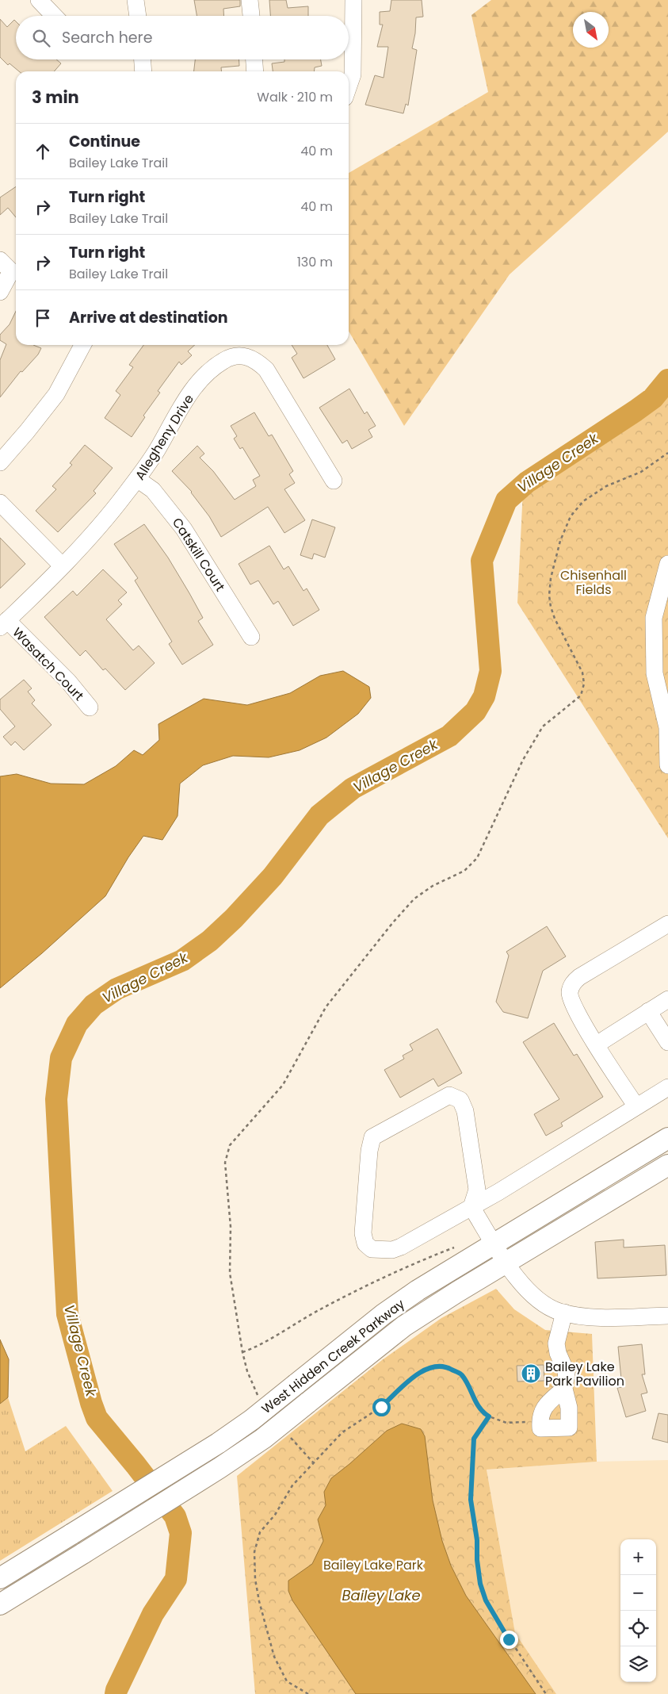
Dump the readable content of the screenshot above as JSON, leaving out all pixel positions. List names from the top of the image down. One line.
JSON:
{"streets":{"main road":["West Hidden Creek Parkway"],"street":["Allegheny Drive","Catskill Court","Wasatch Court"]},"crossings":[["Allegheny Drive","Catskill Court"],["Allegheny Drive","Wasatch Court"]],"water":["Village Creek","Bailey Lake"],"parks":["Chisenhall Fields","Bailey Lake Park"],"places":{"building":["Bailey Lake Park Pavilion"]},"north":"bottom right","page":{"search":"Search here","heading":["3 min","Walk · 210 m"],"list":[["Continue","Bailey Lake Trail","40 m"],["Turn right","Bailey Lake Trail","40 m"],["Turn right","Bailey Lake Trail","130 m"],"Arrive at destination"],"map_buttons":["+","−"]}}
